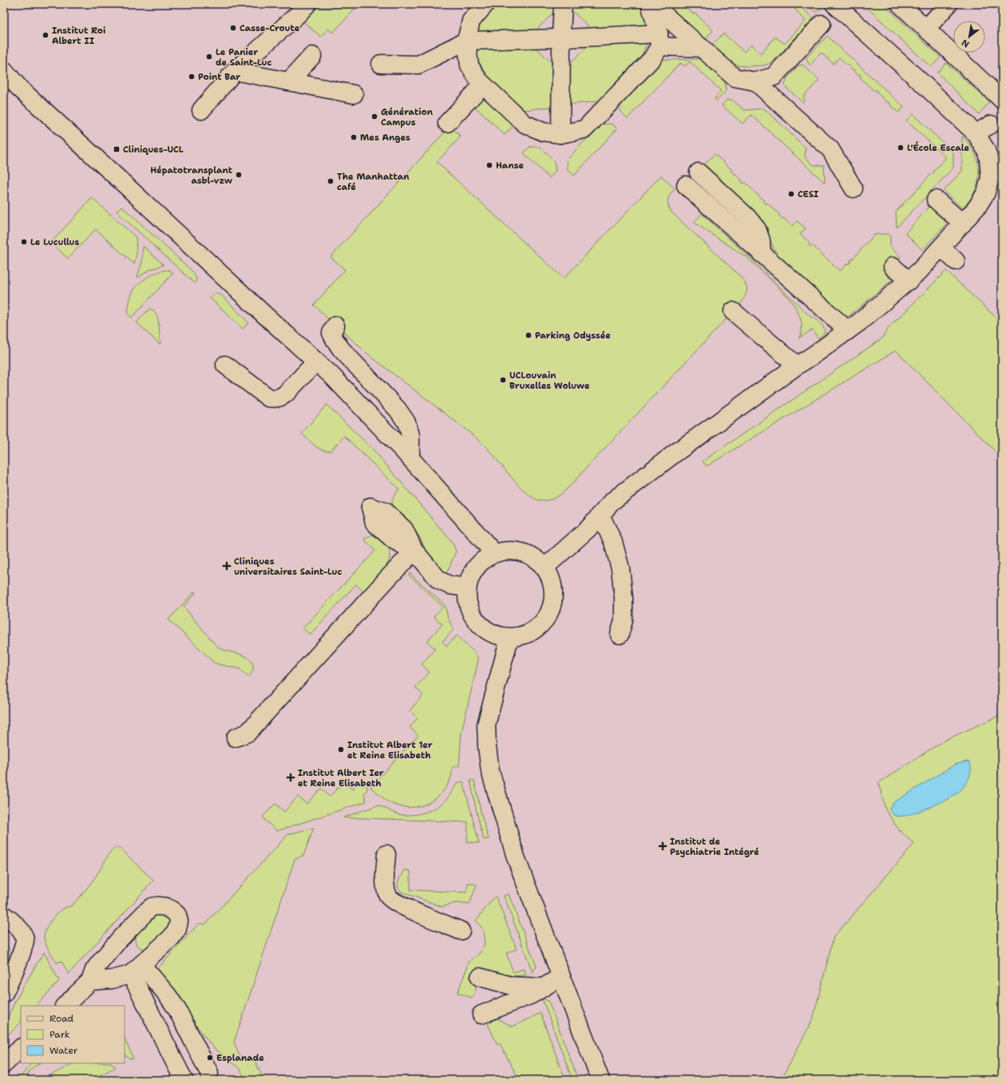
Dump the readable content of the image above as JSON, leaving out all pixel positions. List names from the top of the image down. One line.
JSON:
{"places":{"other":["Casse-Croute","Institut Roi Albert II","Le Panier de Saint-Luc","Point Bar","Génération Campus","Mes Anges","L'École Escale","Hanse","Hépatotransplant asbl-vzw","The Manhattan café","CESI","Le Lucullus","Parking Odyssée","UCLouvain Bruxelles Woluwe","Institut Albert 1er et Reine Elisabeth","Esplanade"],"transit":["Cliniques-UCL"],"health":["Cliniques universitaires Saint-Luc","Institut Albert Ier et Reine Elisabeth","Institut de Psychiatrie Intégré"]},"legend":["Road","Park","Water"],"north":"bottom left"}
